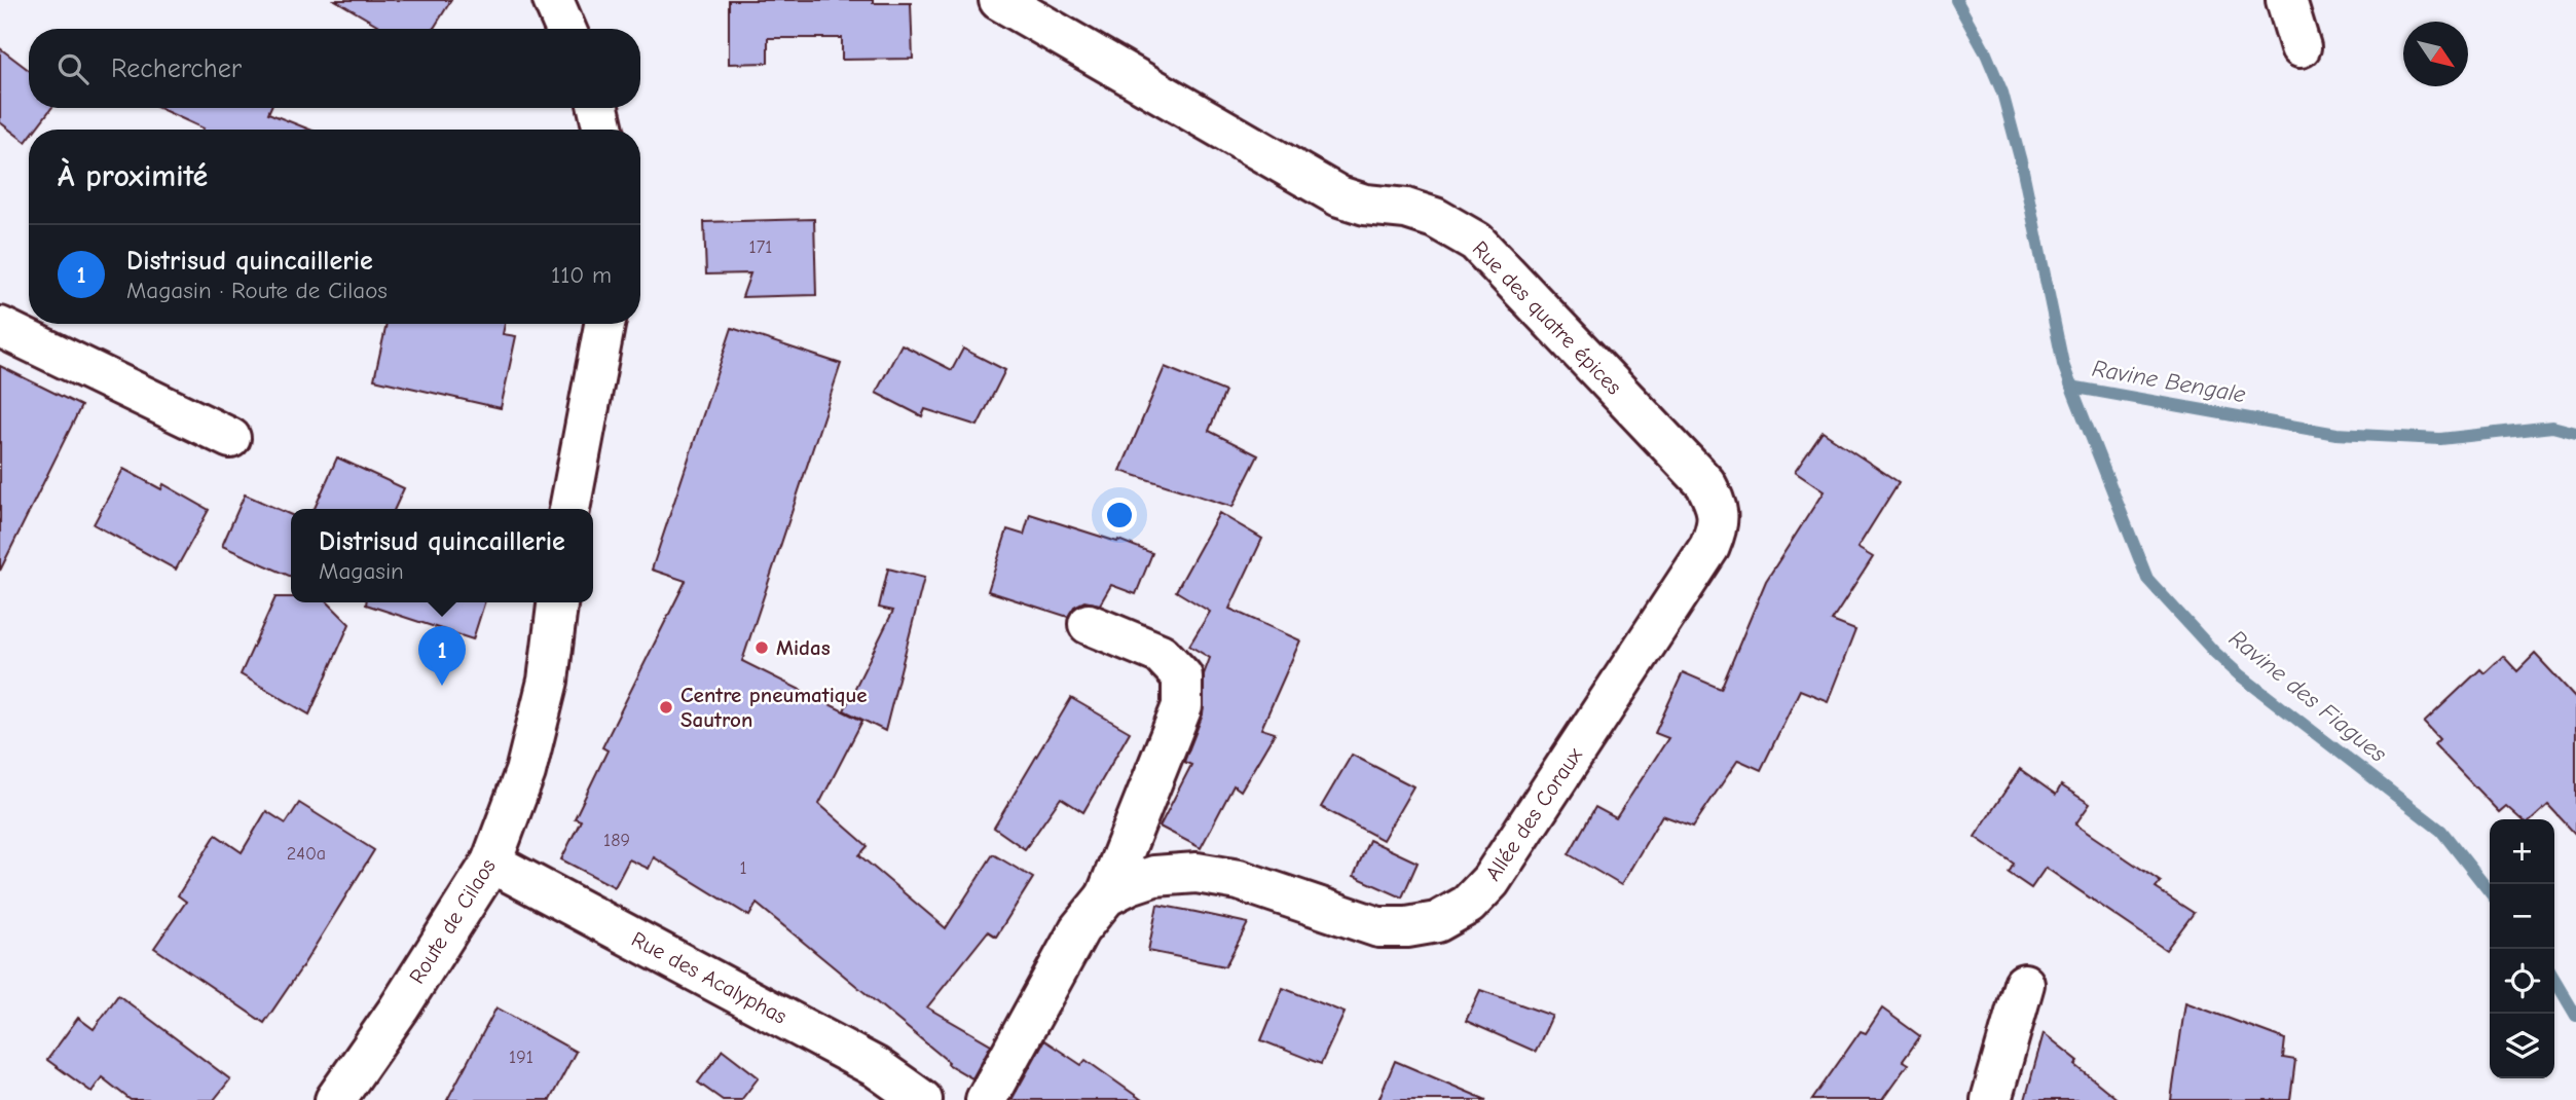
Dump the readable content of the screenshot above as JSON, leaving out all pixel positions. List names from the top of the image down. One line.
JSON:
{"streets":{"street":["Rue des quatre épices","Allée des Coraux","Route de Cilaos","Rue des Acalyphas"]},"crossings":[["Rue des quatre épices","Allée des Coraux"],["Route de Cilaos","Rue des Acalyphas"]],"water":["Ravine Bengale","Ravine des Fiagues"],"places":["Midas","Centre pneumatique Sautron"],"house_numbers":["171","189","240a","1","191"],"north":"bottom right","page":{"search":"Rechercher","heading":"À proximité","list":[{"mark":"1","name":"Distrisud quincaillerie","note":"Magasin · Route de Cilaos","value":"110 m"}],"popup":["Distrisud quincaillerie","Magasin"],"pins":"1","map_buttons":["+","−"]}}
